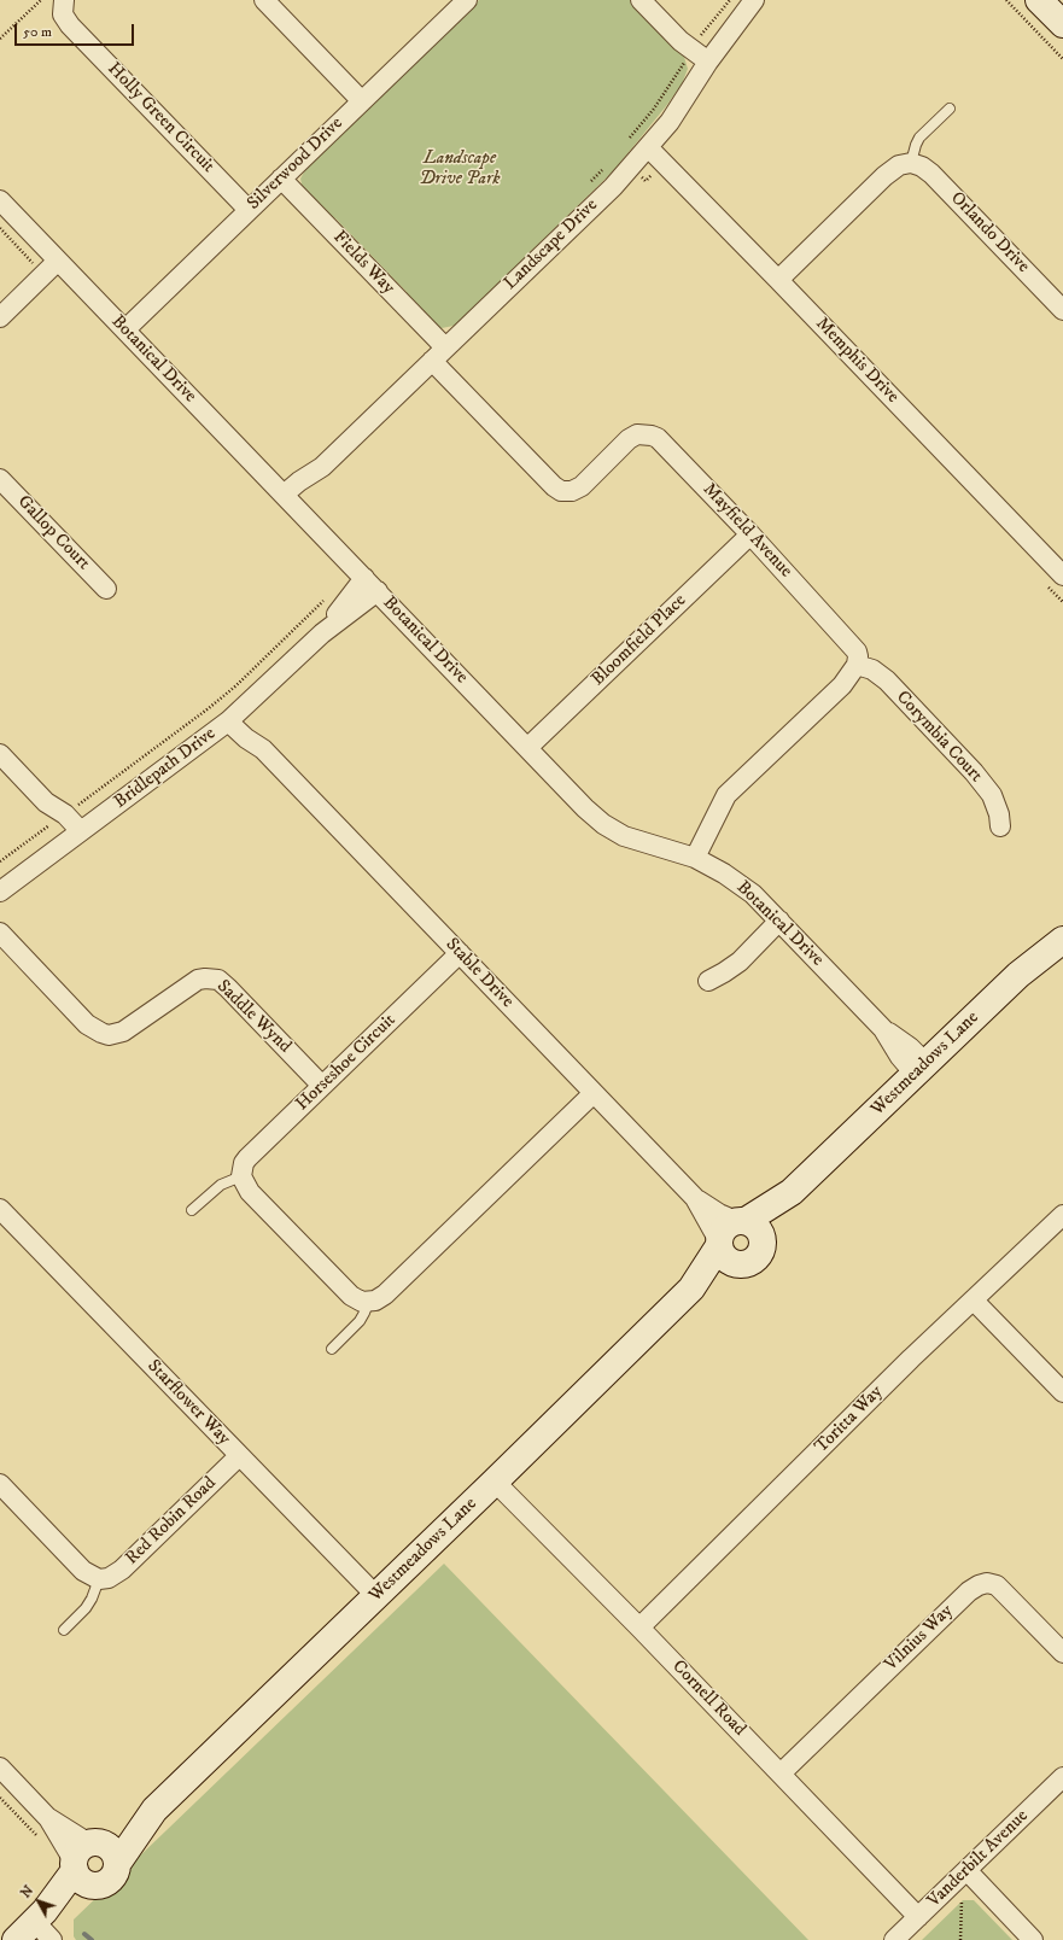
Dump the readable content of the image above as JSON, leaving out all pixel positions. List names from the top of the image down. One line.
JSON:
{"streets":{"street":["Holly Green Circuit","Silverwood Drive","Orlando Drive","Landscape Drive","Fields Way","Botanical Drive","Memphis Drive","Mayfield Avenue","Gallop Court","Bloomfield Place","Corymbia Court","Bridlepath Drive","Stable Drive","Saddle Wynd","Horseshoe Circuit","Westmeadows Lane","Starflower Way","Toritta Way","Red Robin Road","Vilnius Way","Cornell Road","Vanderbilt Avenue"]},"crossings":[["Holly Green Circuit","Silverwood Drive"],["Silverwood Drive","Fields Way"],["Silverwood Drive","Botanical Drive"],["Landscape Drive","Fields Way"],["Landscape Drive","Botanical Drive"],["Landscape Drive","Memphis Drive"],["Landscape Drive","Mayfield Avenue"],["Fields Way","Mayfield Avenue"],["Botanical Drive","Bloomfield Place"],["Botanical Drive","Bridlepath Drive"],["Botanical Drive","Westmeadows Lane"],["Mayfield Avenue","Bloomfield Place"],["Mayfield Avenue","Corymbia Court"],["Bridlepath Drive","Stable Drive"],["Stable Drive","Horseshoe Circuit"],["Stable Drive","Westmeadows Lane"],["Saddle Wynd","Horseshoe Circuit"],["Westmeadows Lane","Starflower Way"],["Westmeadows Lane","Cornell Road"],["Starflower Way","Red Robin Road"],["Toritta Way","Cornell Road"],["Vilnius Way","Cornell Road"],["Cornell Road","Vanderbilt Avenue"]],"parks":["Landscape Drive Park"],"scale_bar":"50 m","north":"top left"}
